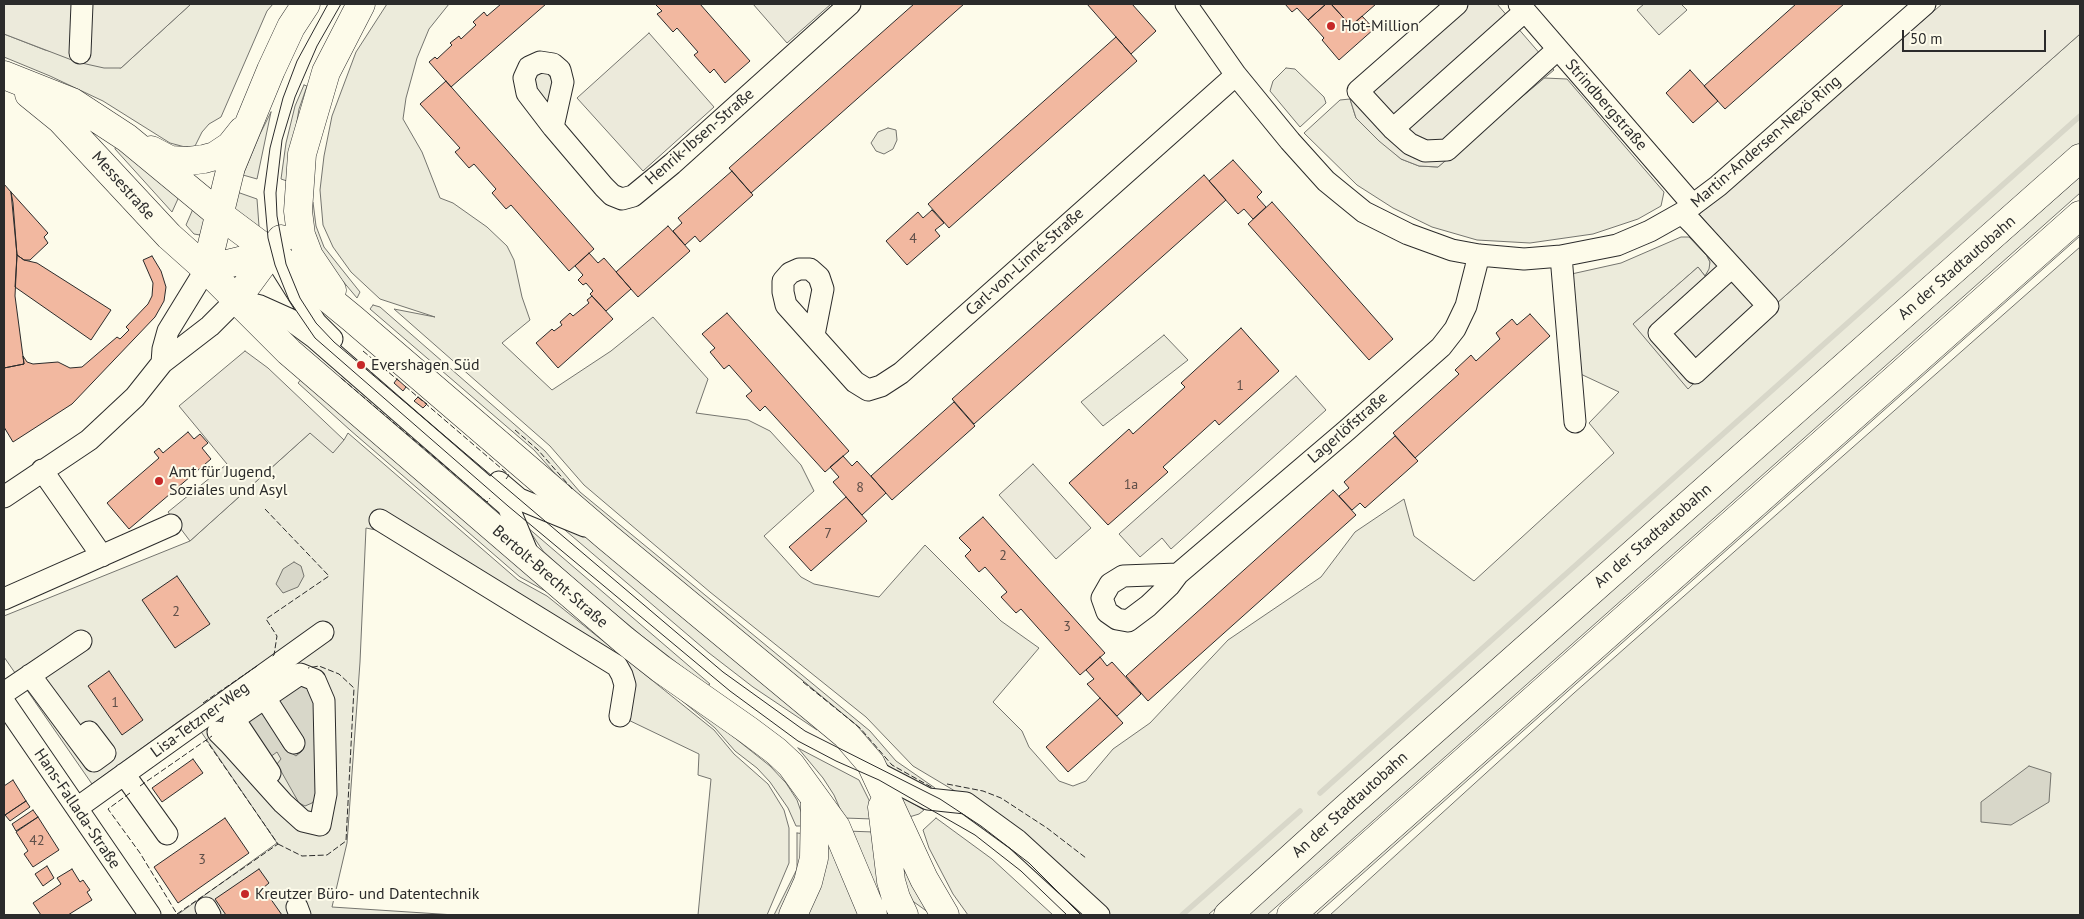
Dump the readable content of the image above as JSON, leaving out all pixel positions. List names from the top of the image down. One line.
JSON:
{"streets":{"main road":["Messestraße","An der Stadtautobahn","Bertolt-Brecht-Straße"],"street":["Strindbergstraße","Henrik-Ibsen-Straße","Martin-Andersen-Nexö-Ring","Carl-von-Linné-Straße","Lagerlöfstraße","Lisa-Tetzner-Weg","Hans-Fallada-Straße"]},"crossings":[["Strindbergstraße","Martin-Andersen-Nexö-Ring"],["Martin-Andersen-Nexö-Ring","Carl-von-Linné-Straße"],["Martin-Andersen-Nexö-Ring","Lagerlöfstraße"],["Messestraße","Bertolt-Brecht-Straße"],["Lisa-Tetzner-Weg","Hans-Fallada-Straße"]],"places":["Hot-Million","Evershagen Süd","Amt für Jugend, Soziales und Asyl","Kreutzer Büro- und Datentechnik"],"house_numbers":["4","1","1a","8","7","2","2","3","1","42","3"],"scale_bar":"50 m"}
